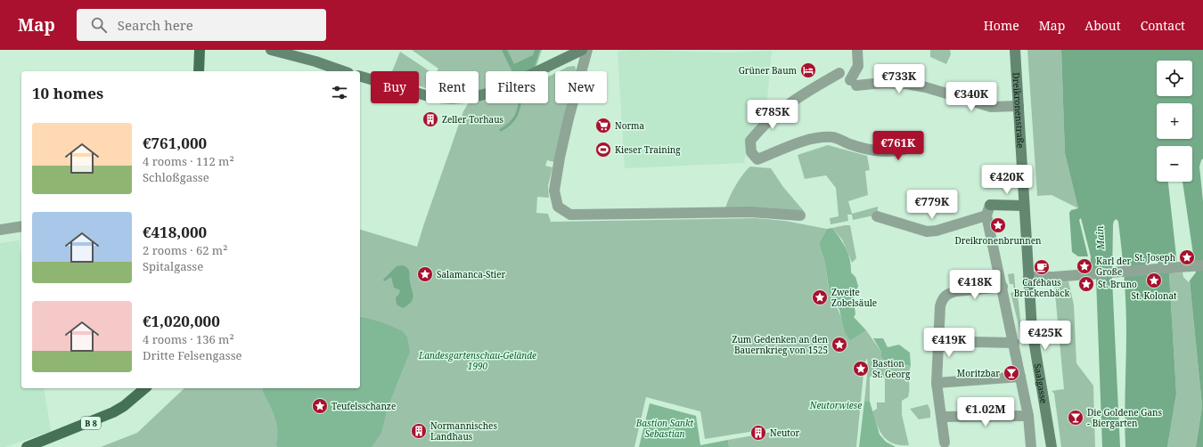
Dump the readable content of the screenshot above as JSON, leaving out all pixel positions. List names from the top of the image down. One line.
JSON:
{"streets":{"main road":["Dreikronenstraße","Saalgasse","B 8"]},"crossings":[["Dreikronenstraße","Saalgasse"]],"water":["Main"],"parks":["Landesgartenschau-Gelände 1990","Neutorwiese","Bastion Sankt Sebastian"],"places":{"hotel":["Grüner Baum"],"building":["Zeller Torhaus","Normannisches Landhaus","Neutor"],"supermarket":["Norma"],"sports":["Kieser Training"],"place":["Dreikronenbrunnen","St. Joseph","Karl der Große","Salamanca-Stier","St. Kolonat","St. Bruno","Zweite Zobelsäule","Zum Gedenken an den Bauernkrieg von 1525","Bastion St. Georg","Teufelsschanze"],"cafe":["Caféhaus Brückenbäck"],"bar":["Moritzbar","Die Goldene Gans - Biergarten"]},"page":{"header":"Map","search":"Search here","nav":["Home","Map","About","Contact"],"map_buttons":["+","−"],"price":["€733K","€340K","€785K","€761K","€420K","€779K","€418K","€425K","€419K","€1.02M"],"chip":["Buy","Rent","Filters","New"],"heading":"10 homes","list":[{"name":"€761,000","note":"4 rooms · 112 m² · Schloßgasse"},{"name":"€418,000","note":"2 rooms · 62 m² · Spitalgasse"},{"name":"€1,020,000","note":"4 rooms · 136 m² · Dritte Felsengasse"}]}}
